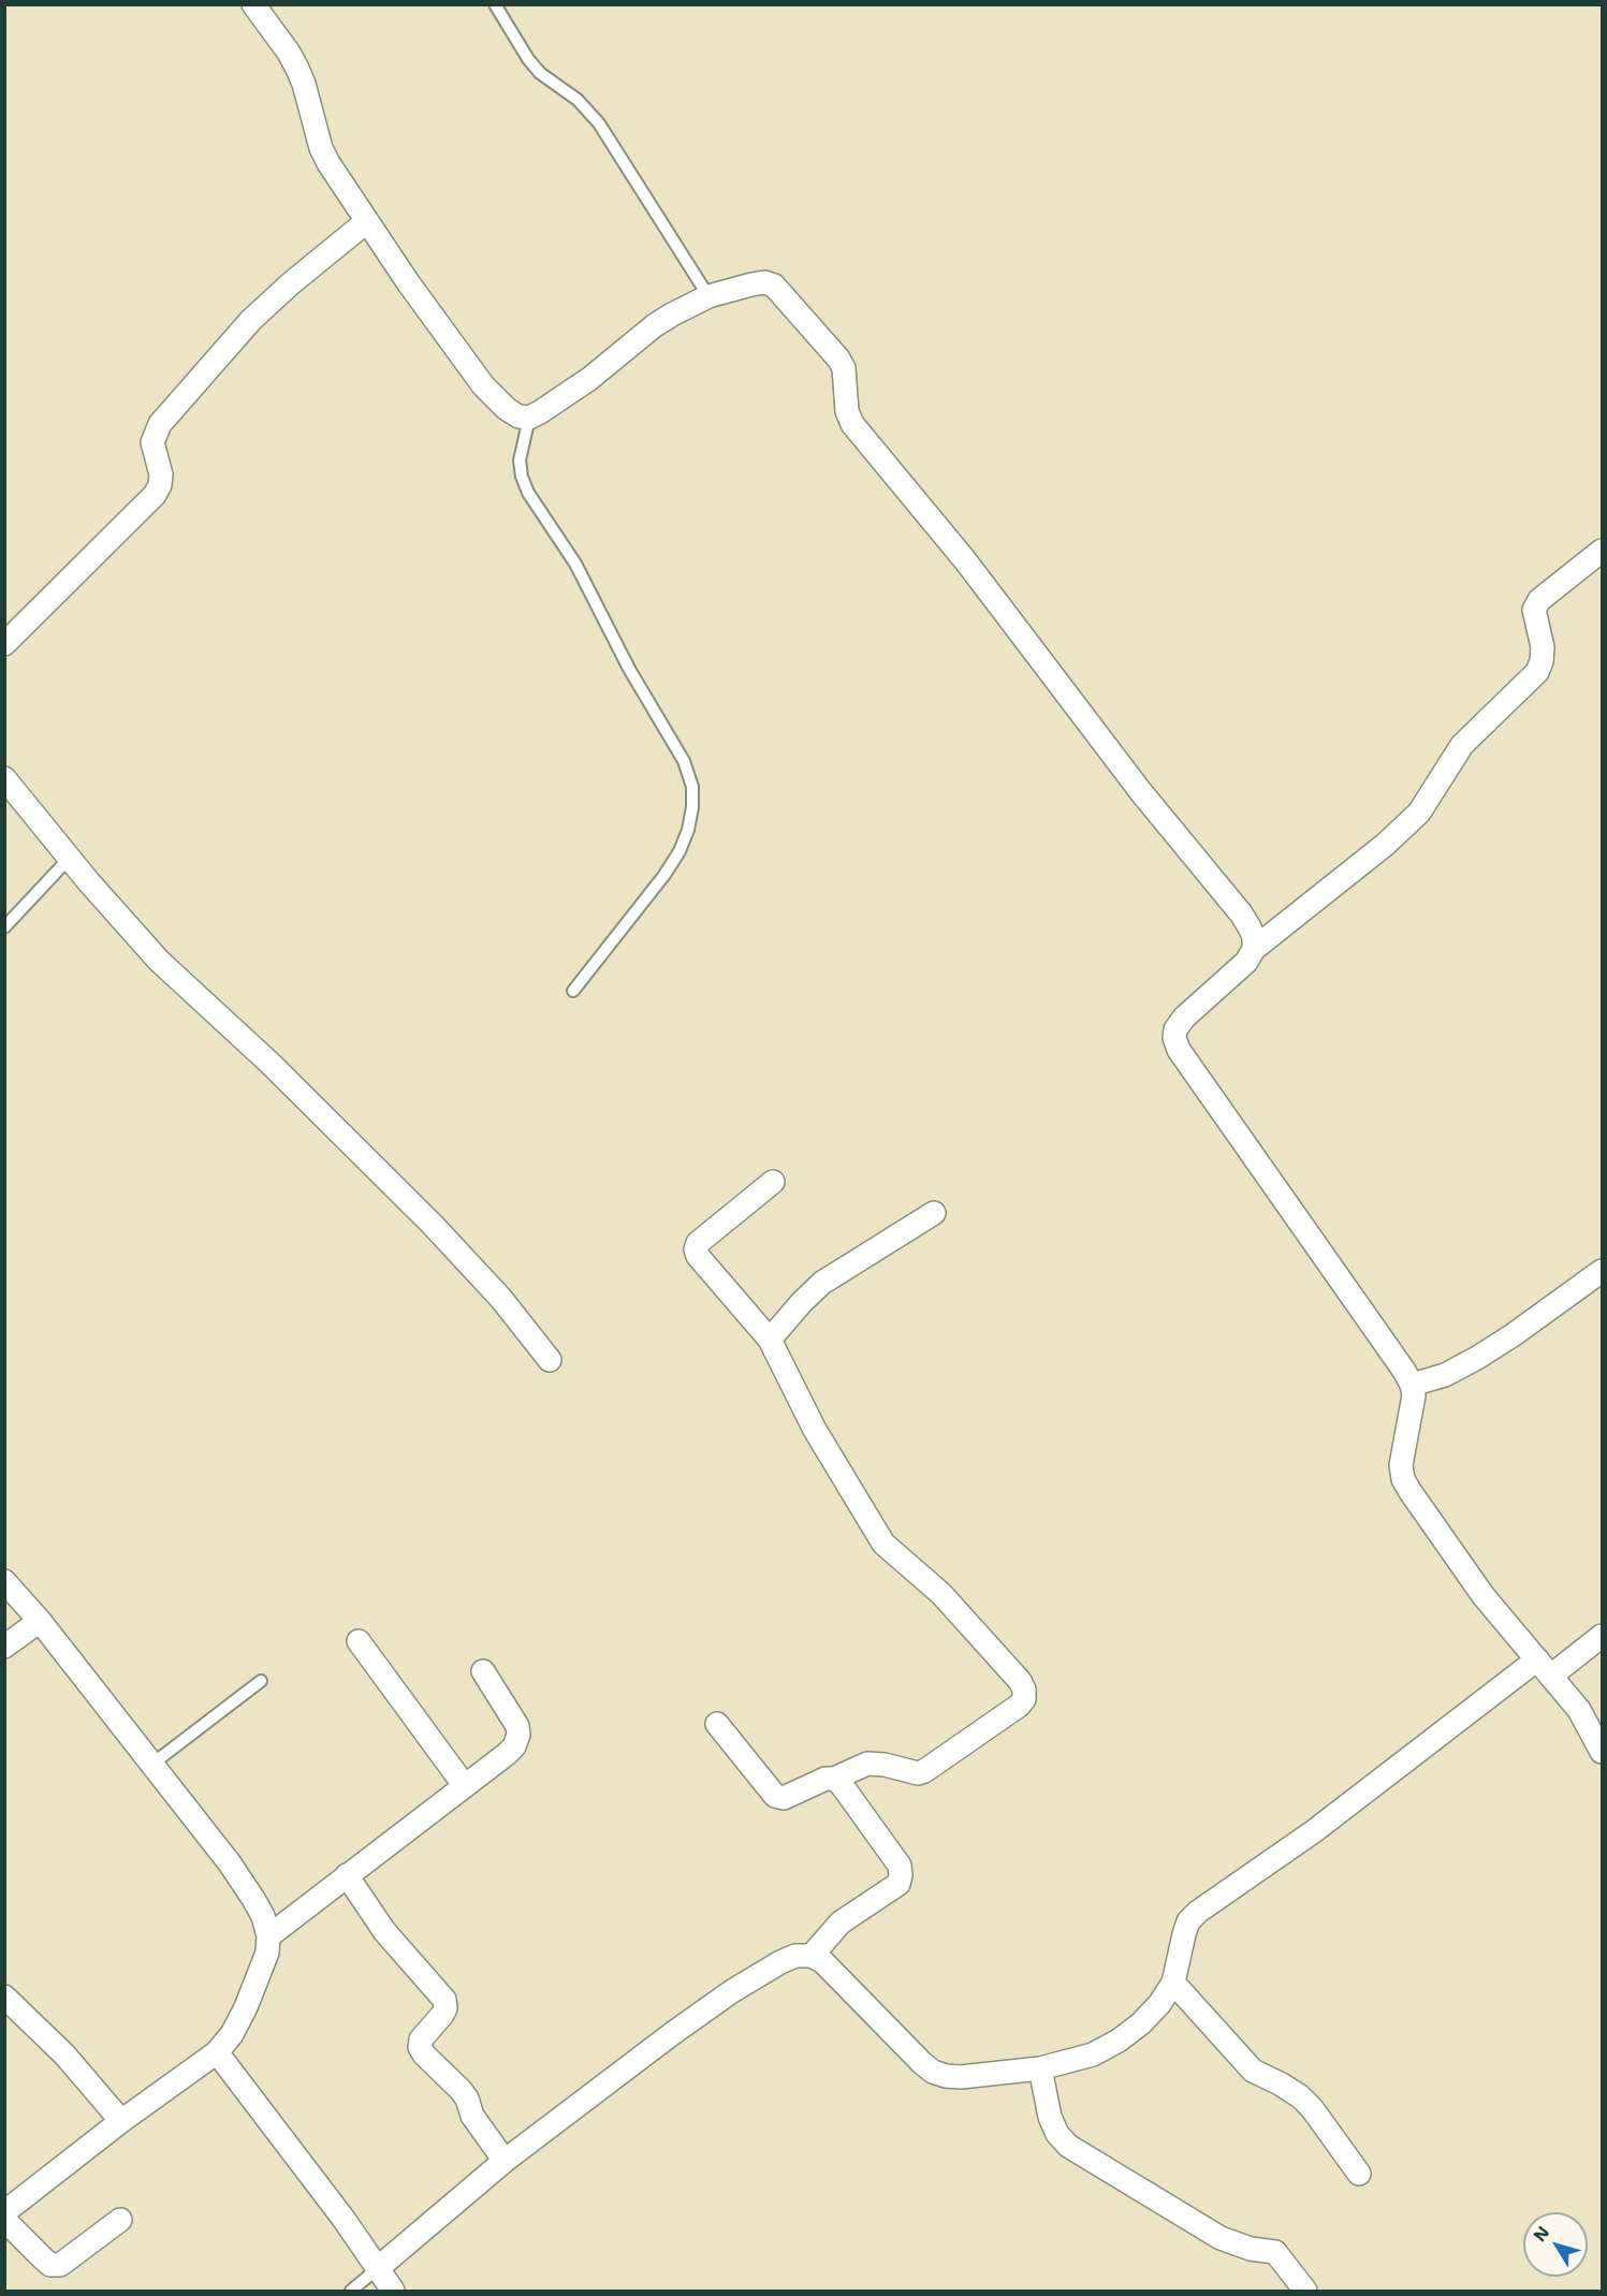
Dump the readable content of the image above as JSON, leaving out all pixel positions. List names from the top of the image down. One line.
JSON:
{"north":"top left"}
